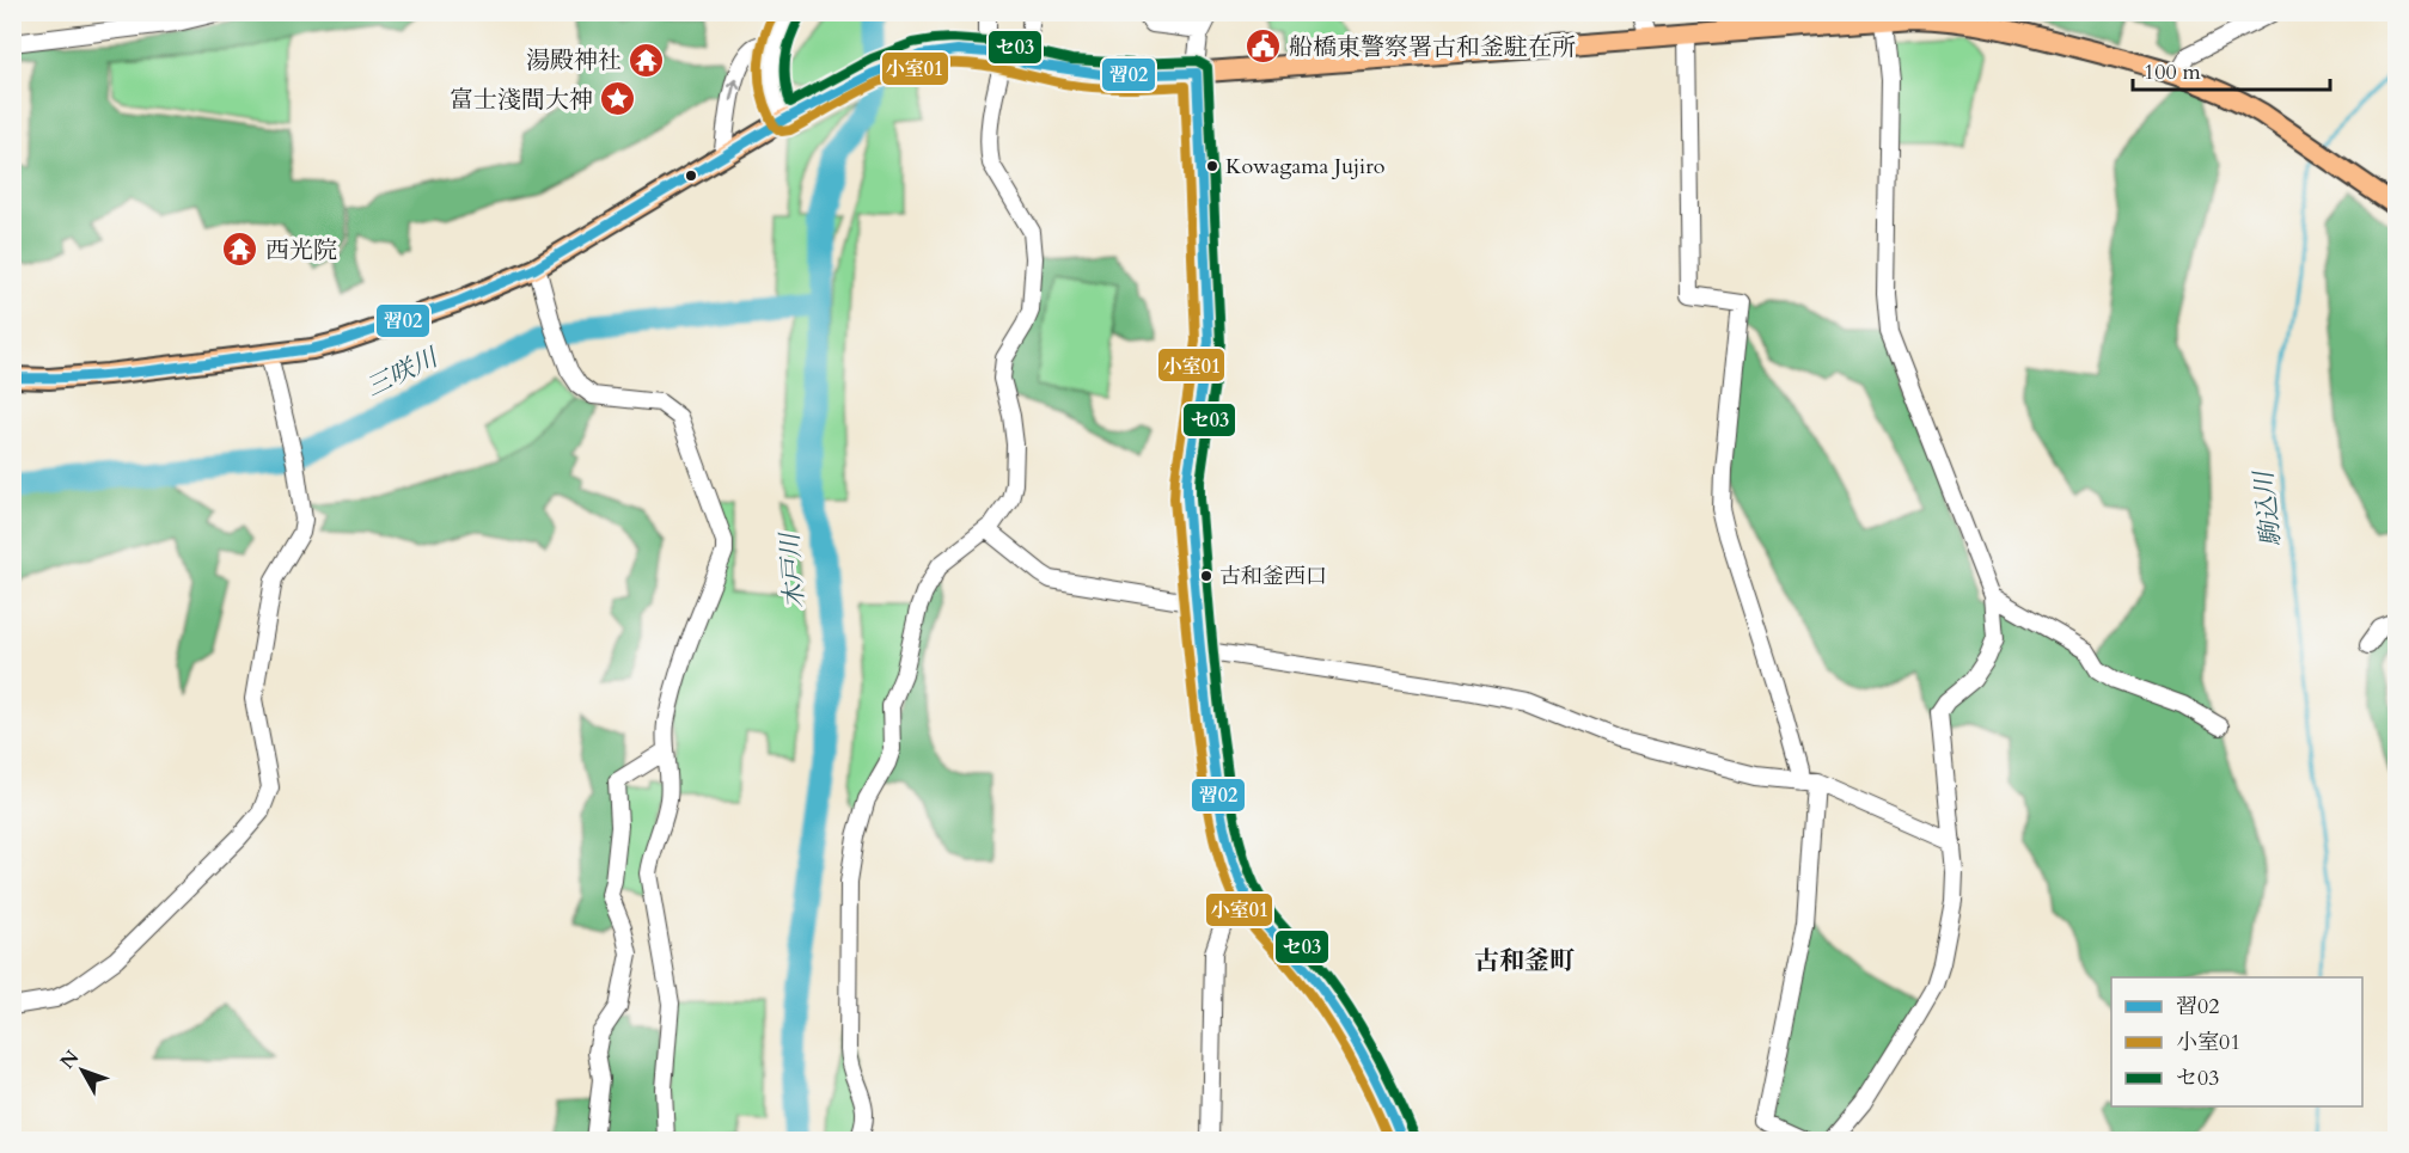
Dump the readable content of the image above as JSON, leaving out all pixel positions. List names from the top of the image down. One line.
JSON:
{"districts":["古和釜町"],"water":["三咲川","駒込川","木戸川"],"places":{"public building":["船橋東警察署古和釜駐在所"],"temple":["湯殿神社","西光院"],"place":["富士淺間大神"],"other":["Kowagama Jujiro","古和釜西口"]},"lines":["transit line 小室01","transit line セ03","transit line 習02"],"legend":["習02","小室01","セ03"],"scale_bar":"100 m","north":"top left"}
